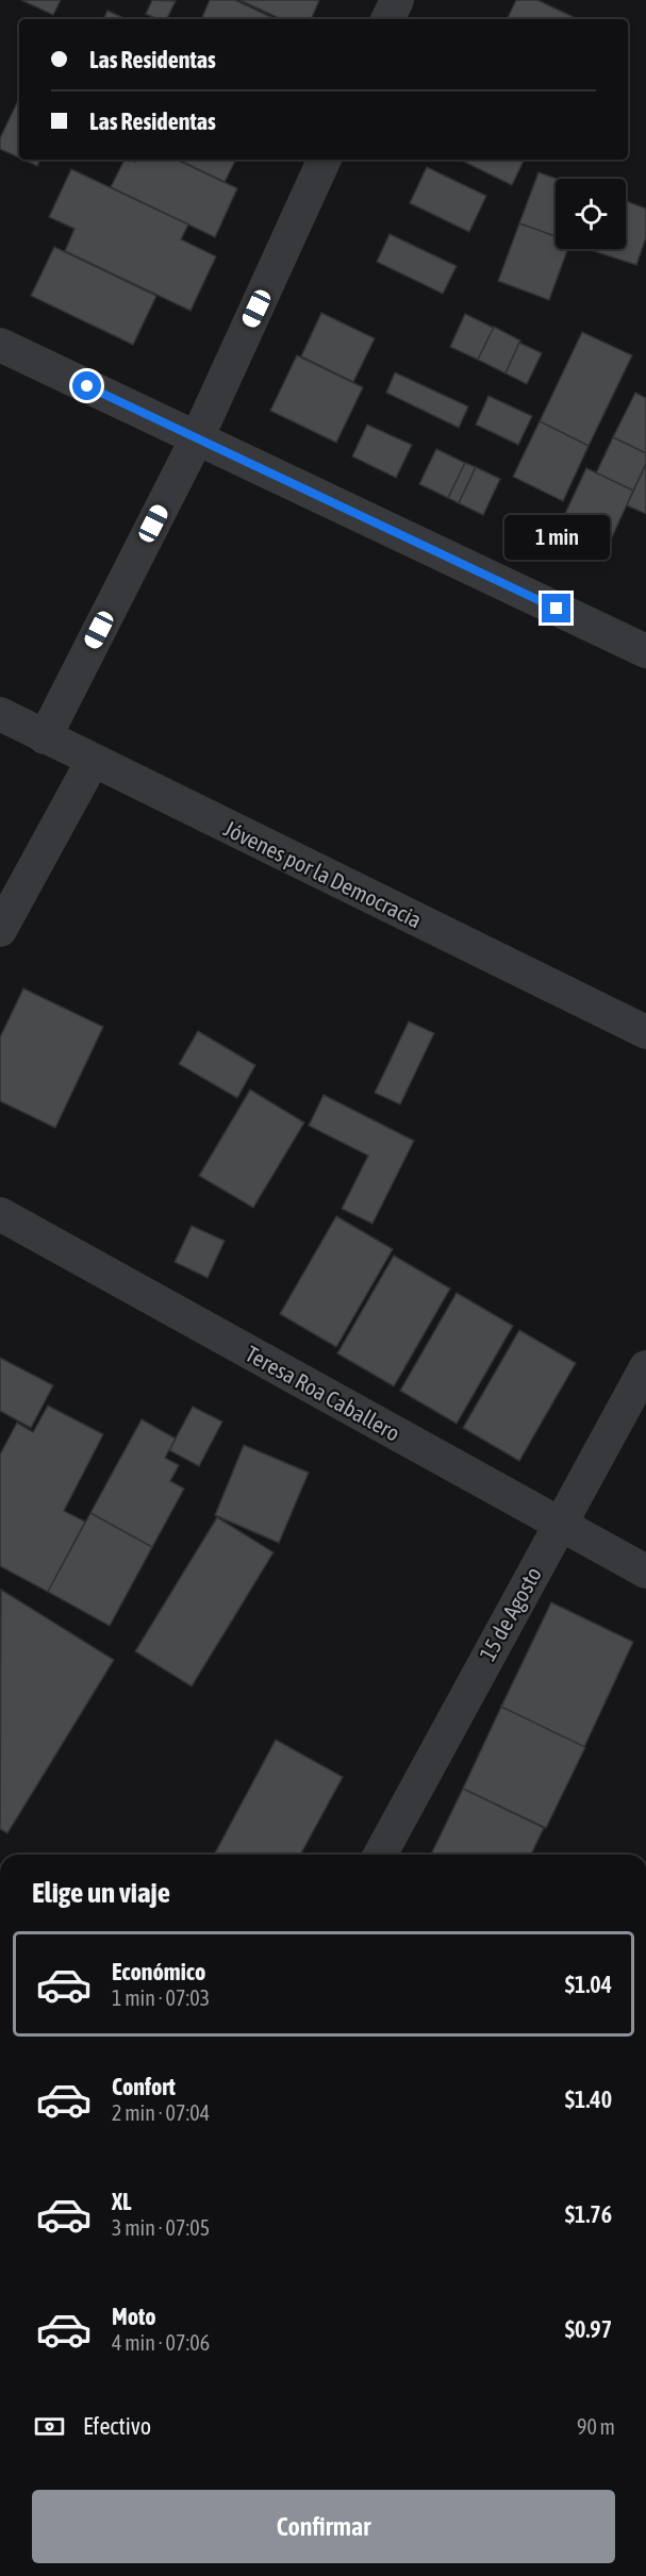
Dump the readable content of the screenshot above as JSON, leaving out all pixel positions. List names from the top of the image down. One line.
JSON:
{"streets":{"street":["Jóvenes por la Democracia","Teresa Roa Caballero","15 de Agosto"]},"crossings":[["Teresa Roa Caballero","15 de Agosto"]],"page":{"banner":["Las Residentas","Las Residentas"],"bubble":"1 min","heading":"Elige un viaje","list":[{"name":"Económico","note":"1 min · 07:03","value":"$1.04"},{"name":"Confort","note":"2 min · 07:04","value":"$1.40"},{"name":"XL","note":"3 min · 07:05","value":"$1.76"},{"name":"Moto","note":"4 min · 07:06","value":"$0.97"}],"pay":["Efectivo","90 m"],"buttons":"Confirmar"}}
